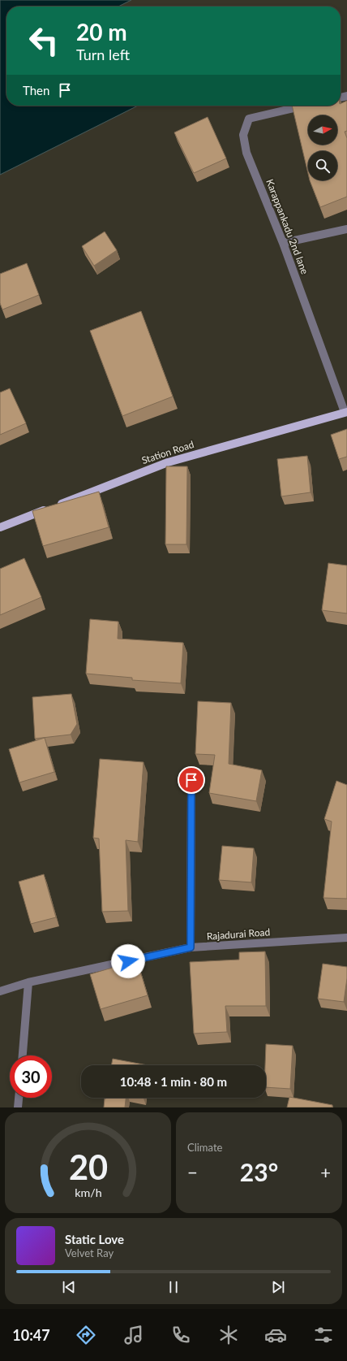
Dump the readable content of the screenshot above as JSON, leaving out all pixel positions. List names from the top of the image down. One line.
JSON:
{"streets":{"main road":["Station Road"],"street":["Karappankadu 2nd lane","Rajadurai Road"]},"crossings":[["Karappankadu 2nd lane","Station Road"]],"north":"right","page":{"turn":["20 m","Turn left"],"then":"Then","limit":"30","trip":"10:48 · 1 min · 80 m","tile":"Climate","heat":["−","23°","+"],"song":["Static Love","Velvet Ray"],"tabs":"10:47","gauge":["20","km/h"]}}
